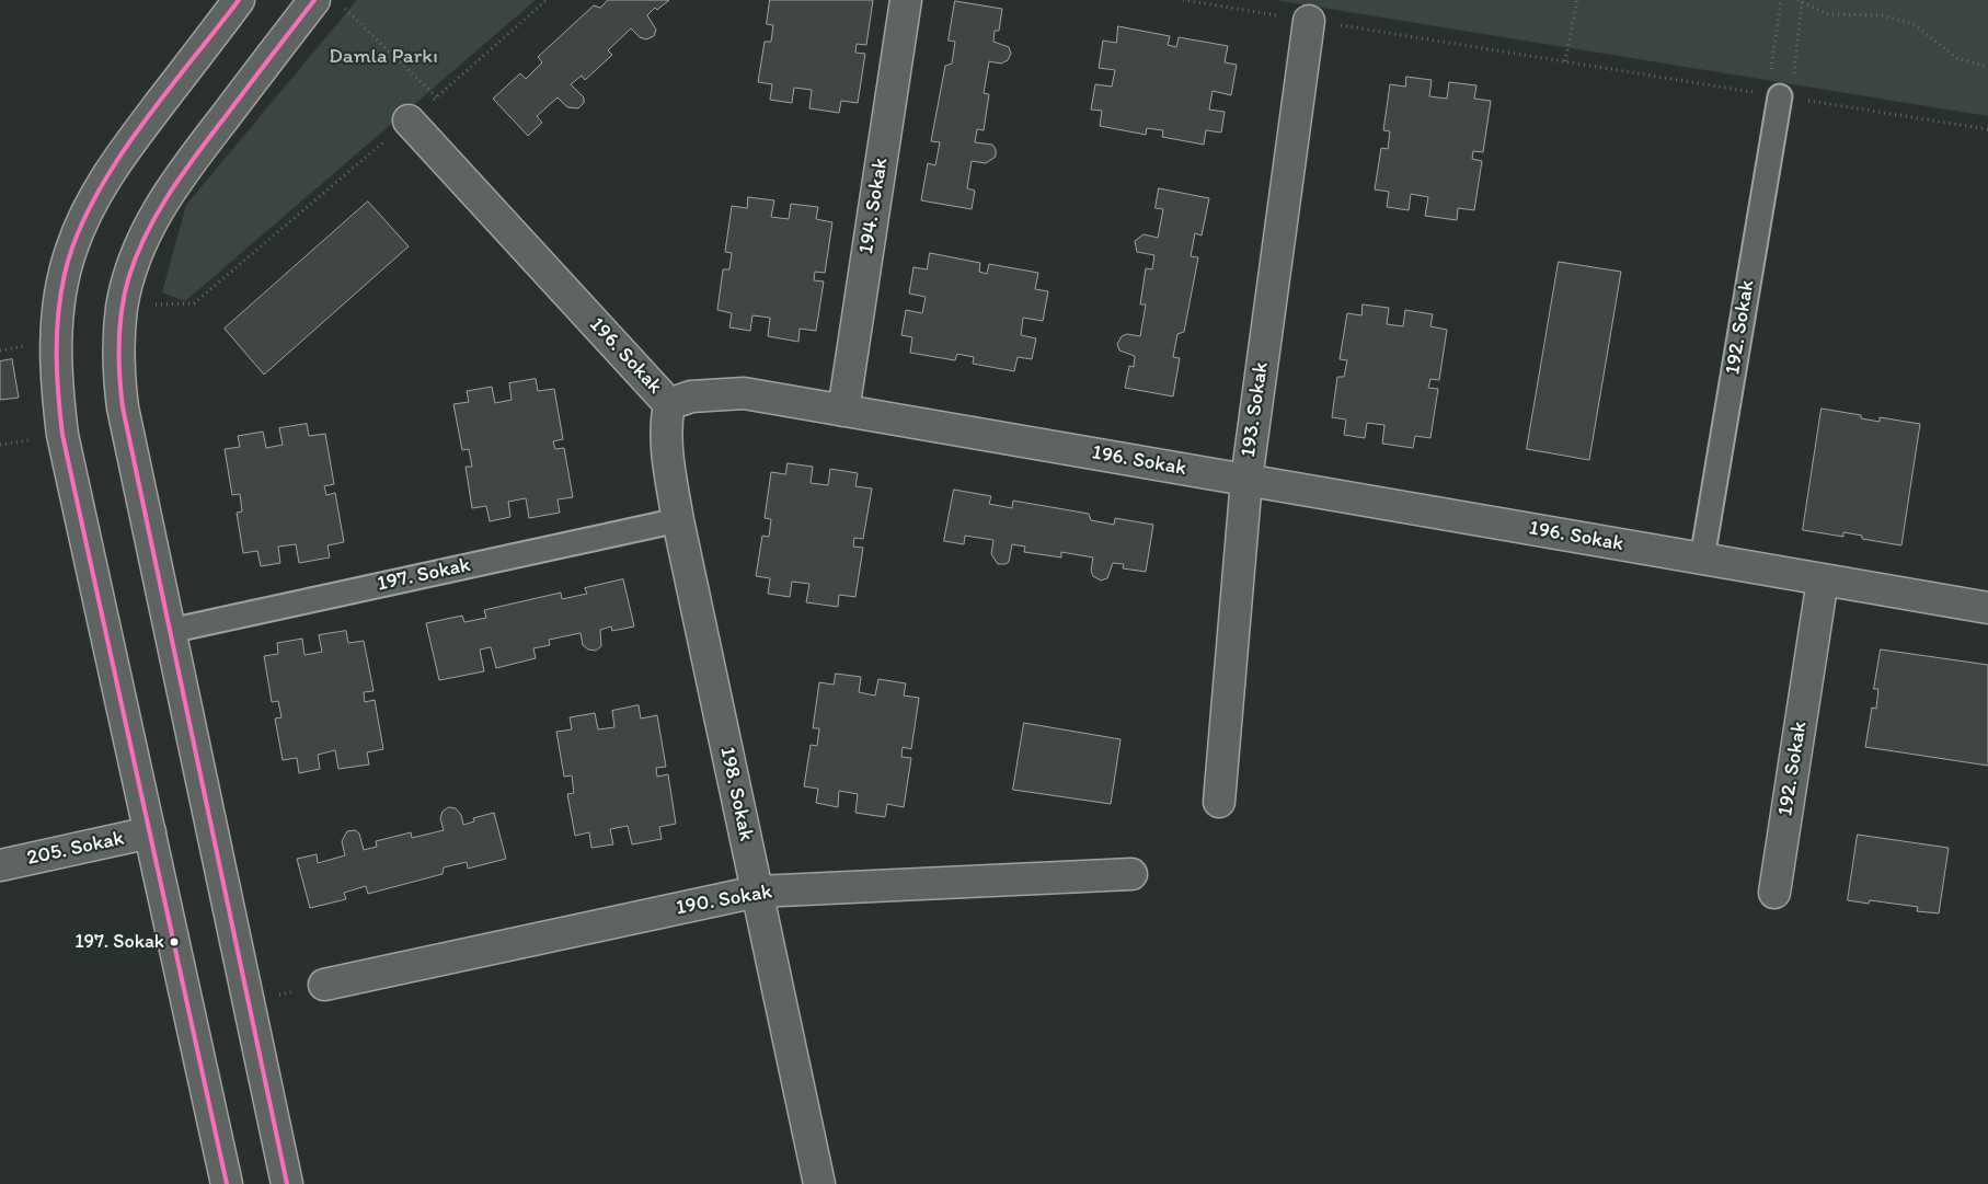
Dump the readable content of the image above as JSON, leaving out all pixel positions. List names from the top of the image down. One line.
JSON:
{"streets":{"street":["194. Sokak","192. Sokak","196. Sokak","193. Sokak","197. Sokak","198. Sokak","205. Sokak","190. Sokak"]},"crossings":[["194. Sokak","196. Sokak"],["192. Sokak","196. Sokak"],["196. Sokak","193. Sokak"],["196. Sokak","198. Sokak"],["197. Sokak","198. Sokak"],["198. Sokak","190. Sokak"]],"parks":["Damla Parkı"],"places":["197. Sokak"]}
